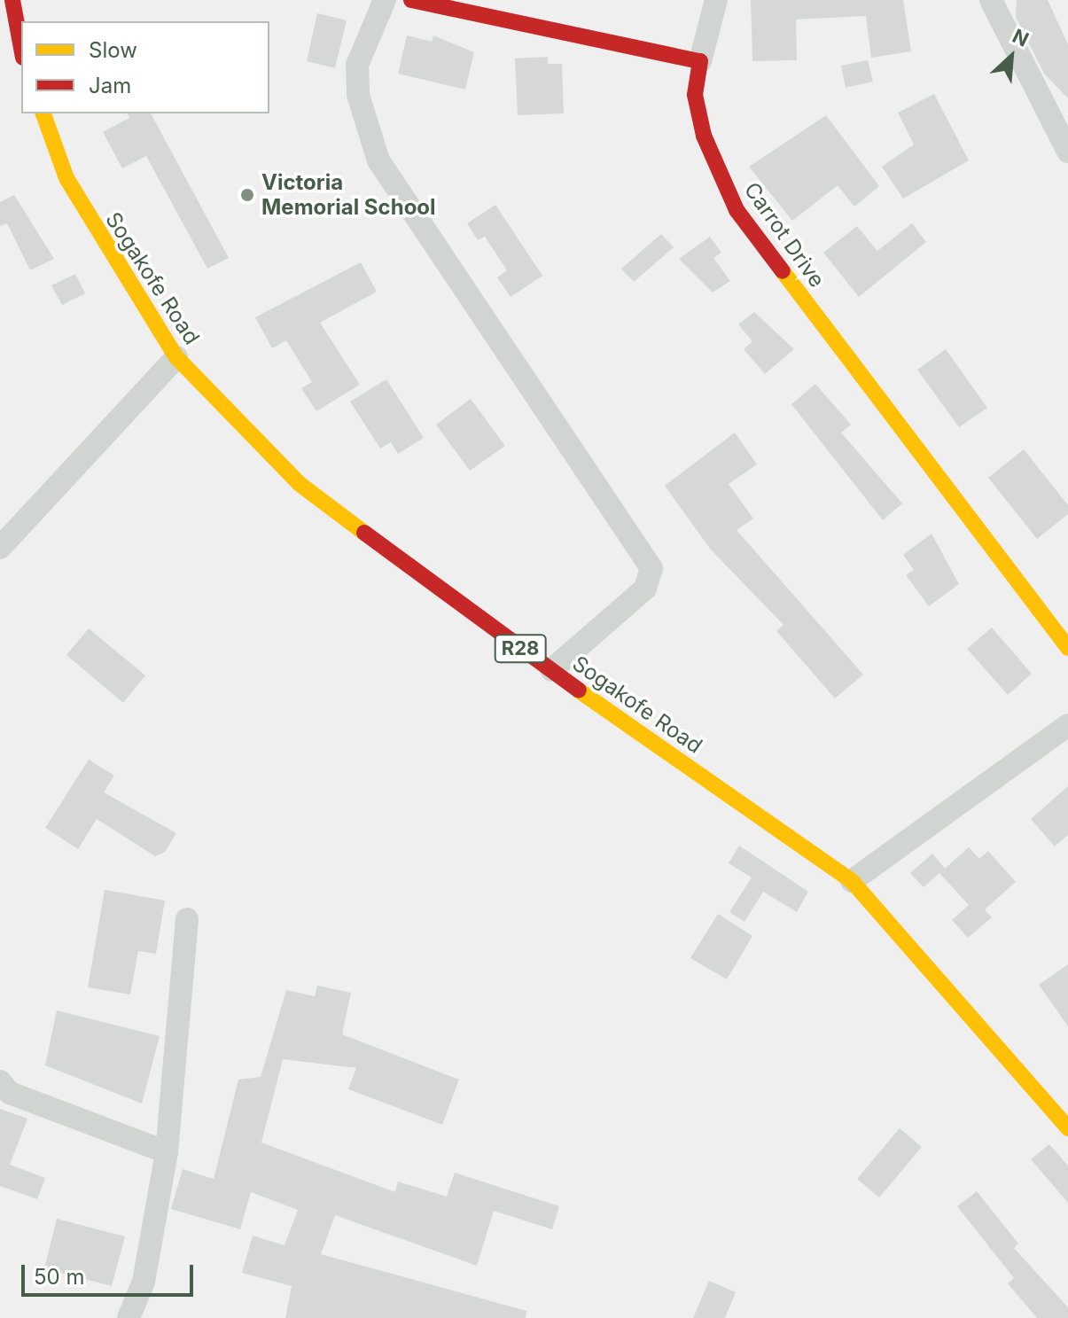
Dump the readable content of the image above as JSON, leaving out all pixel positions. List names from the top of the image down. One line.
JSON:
{"streets":{"main road":["Carrot Drive","Sogakofe Road","R28"]},"places":["Victoria Memorial School"],"legend":["Slow","Jam"],"scale_bar":"50 m","north":"top right"}
